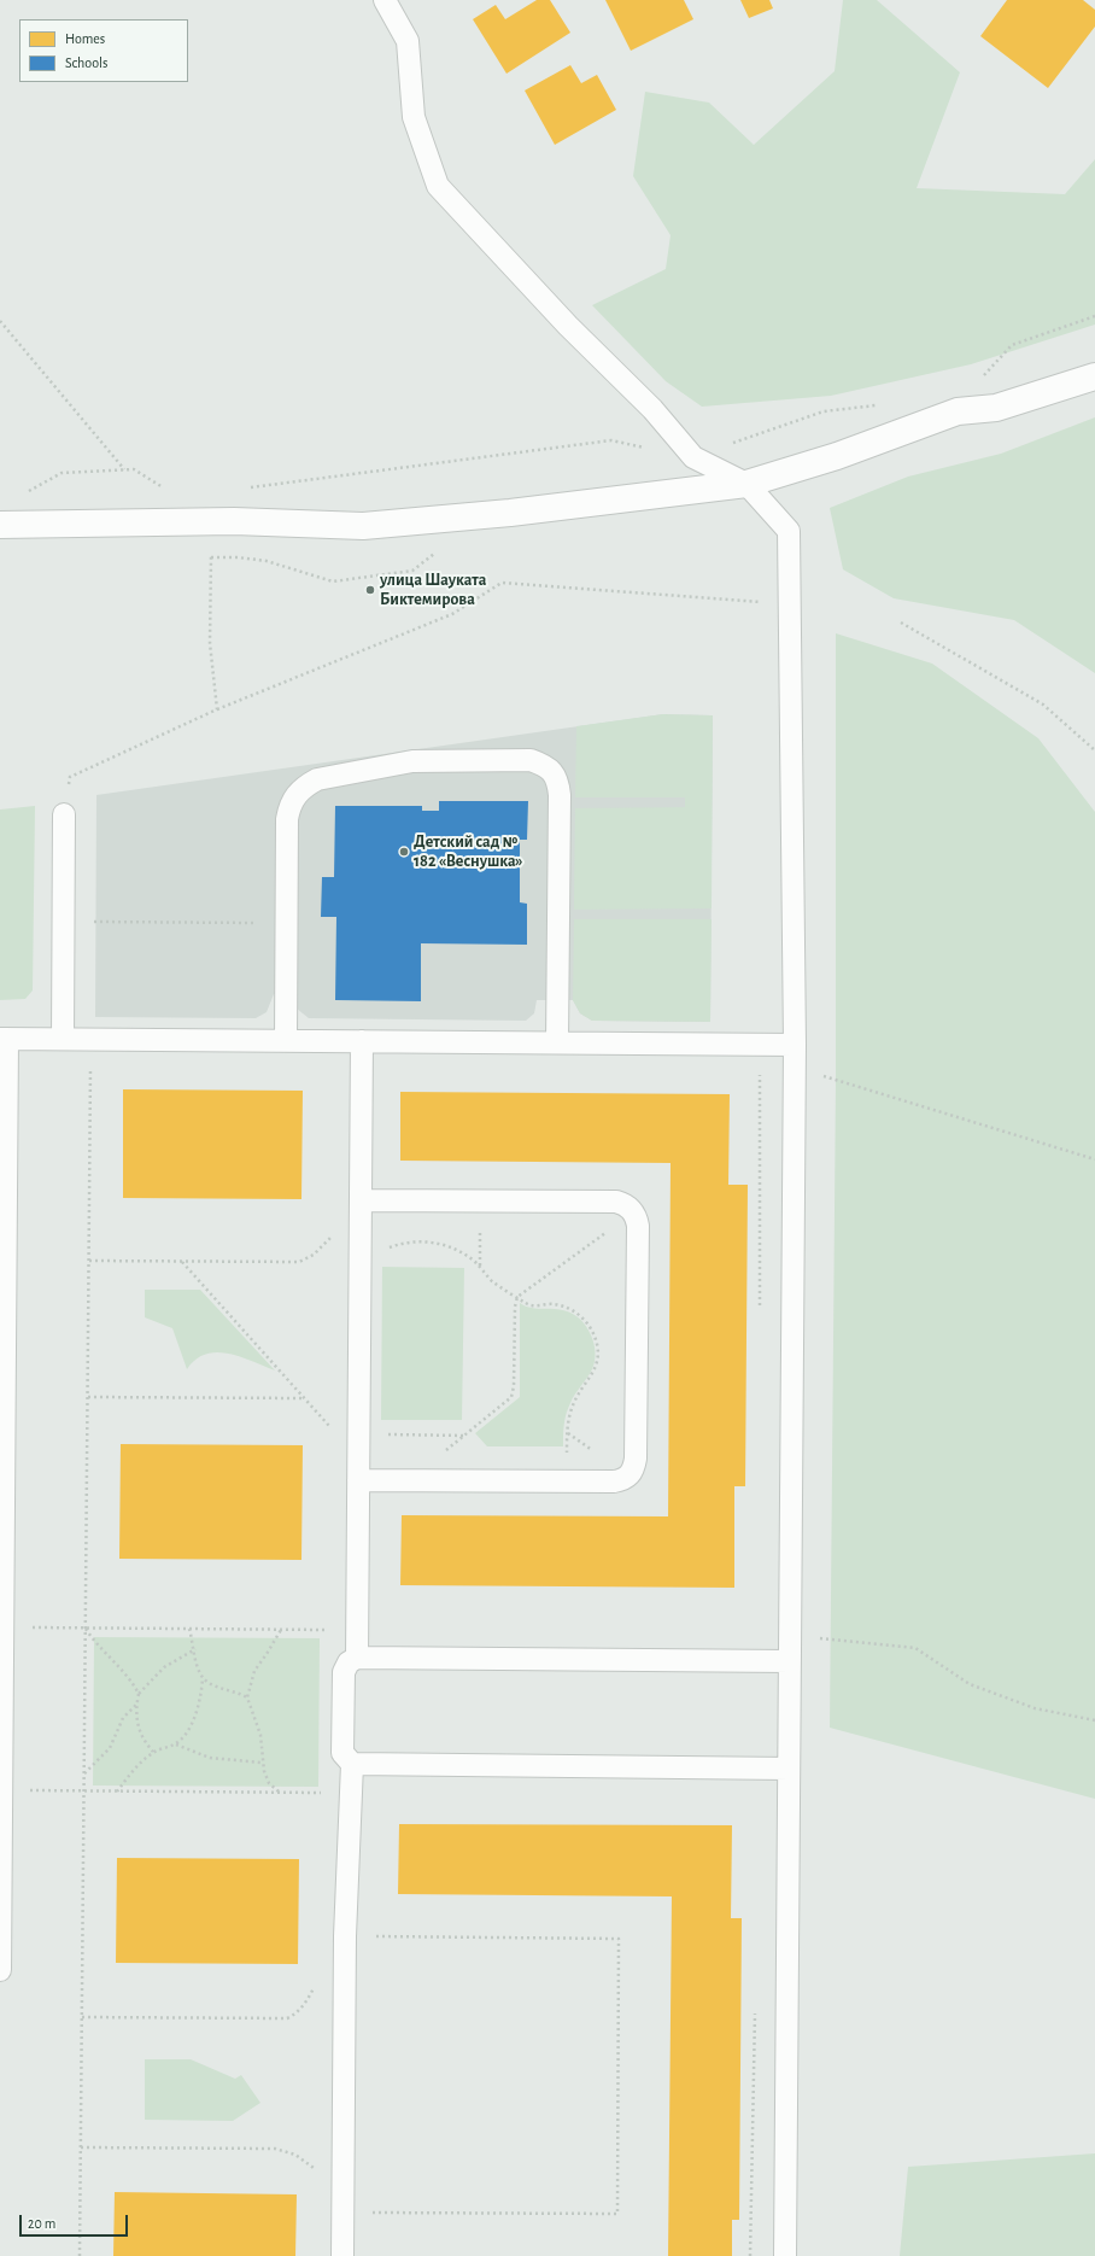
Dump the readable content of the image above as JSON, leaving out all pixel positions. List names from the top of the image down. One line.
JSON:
{"places":["улица Шауката Биктемирова","Детский сад № 182 «Веснушка»"],"legend":["Homes","Schools"],"scale_bar":"20 m"}
